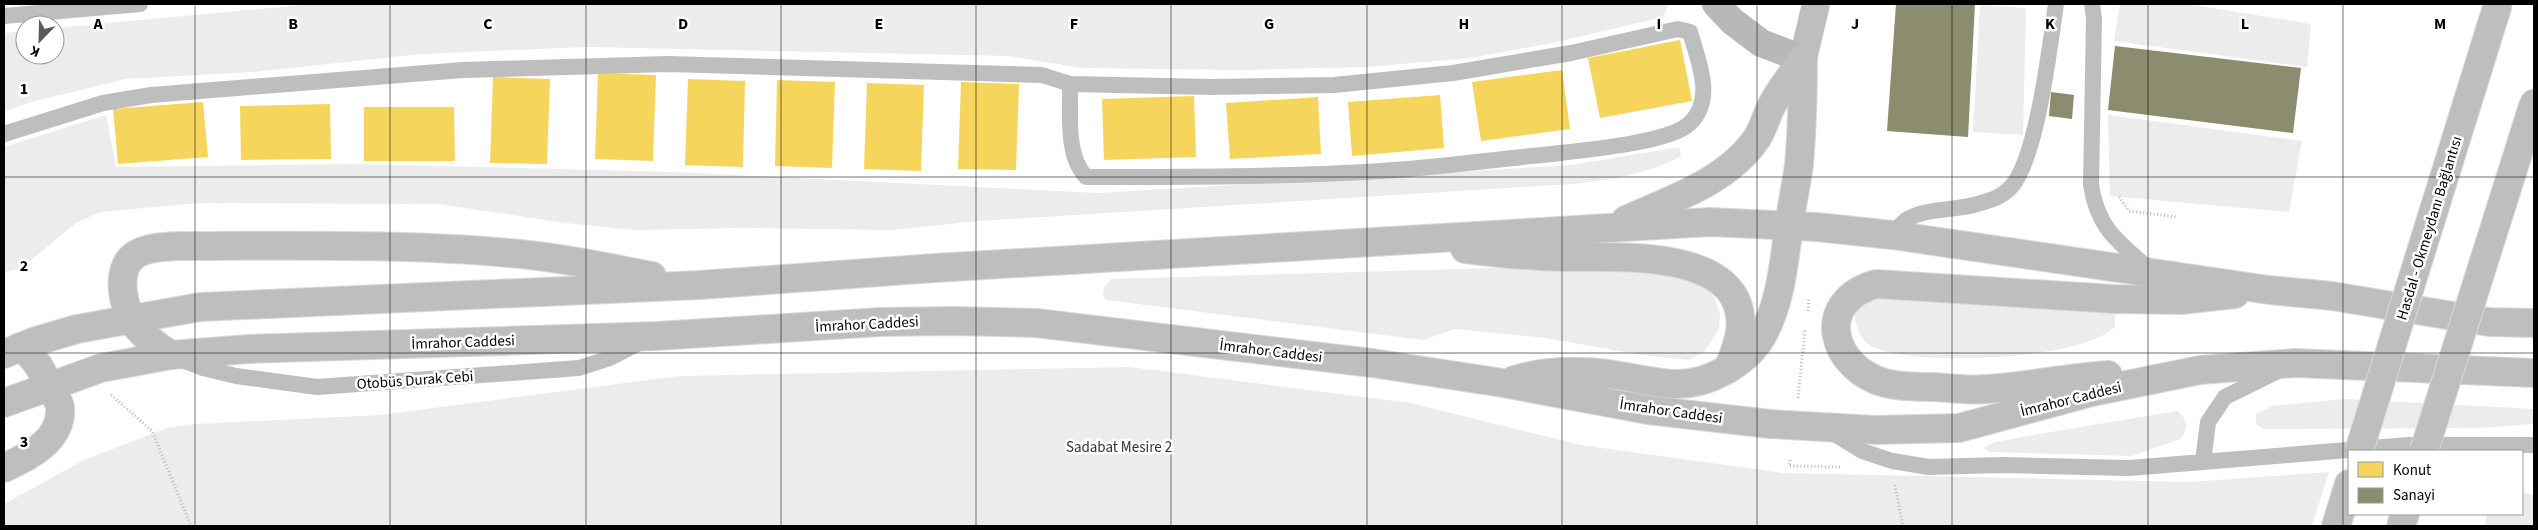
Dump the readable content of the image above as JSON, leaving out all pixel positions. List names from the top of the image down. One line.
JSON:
{"streets":{"main road":["Hasdal - Okmeydanı Bağlantısı","İmrahor Caddesi"],"lane":["Otobüs Durak Cebi"]},"crossings":[["İmrahor Caddesi","Otobüs Durak Cebi"]],"parks":["Sadabat Mesire 2"],"legend":["Konut","Sanayi"],"north":"bottom left","grid":{"columns":["A","B","C","D","E","F","G","H","I","J","K","L","M"],"rows":["1","2","3"]}}
